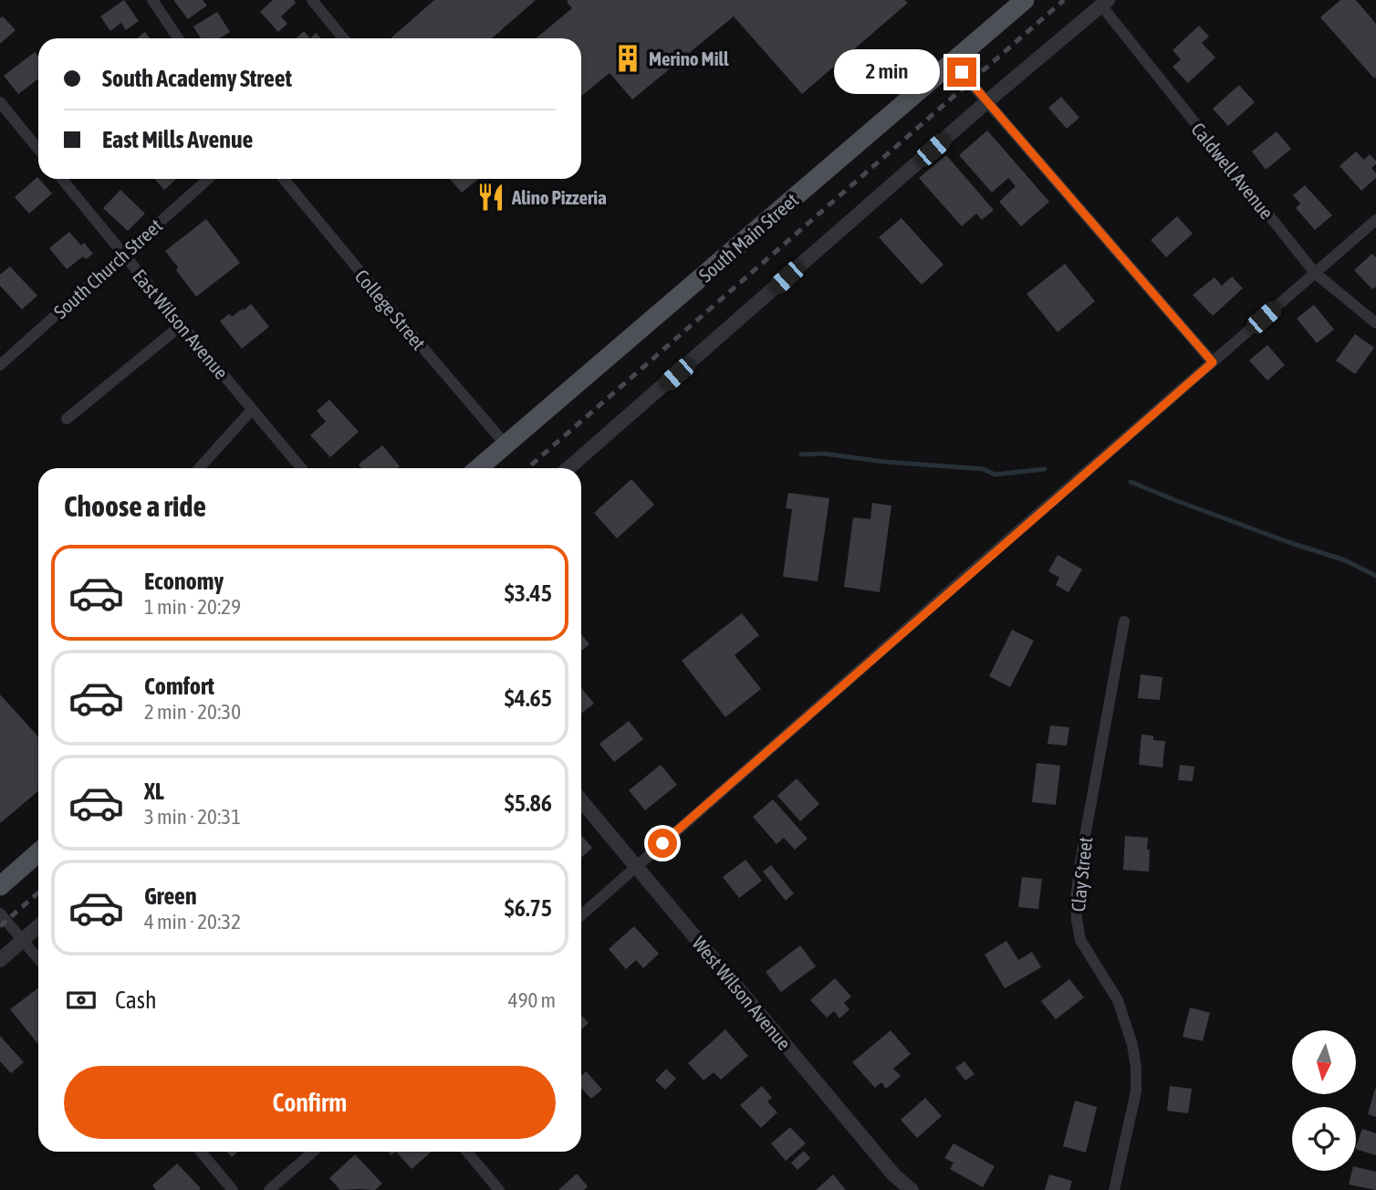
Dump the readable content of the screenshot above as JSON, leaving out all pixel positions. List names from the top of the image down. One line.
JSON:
{"streets":{"main road":["South Main Street"],"street":["Caldwell Avenue","South Church Street","College Street","East Wilson Avenue","Clay Street","West Wilson Avenue"]},"crossings":[["South Main Street","College Street"],["South Church Street","East Wilson Avenue"]],"places":{"building":["Merino Mill"],"restaurant":["Alino Pizzeria"]},"north":"bottom","page":{"banner":["South Academy Street","East Mills Avenue"],"bubble":"2 min","heading":"Choose a ride","list":[{"name":"Economy","note":"1 min · 20:29","value":"$3.45"},{"name":"Comfort","note":"2 min · 20:30","value":"$4.65"},{"name":"XL","note":"3 min · 20:31","value":"$5.86"},{"name":"Green","note":"4 min · 20:32","value":"$6.75"}],"pay":["Cash","490 m"],"buttons":"Confirm"}}
